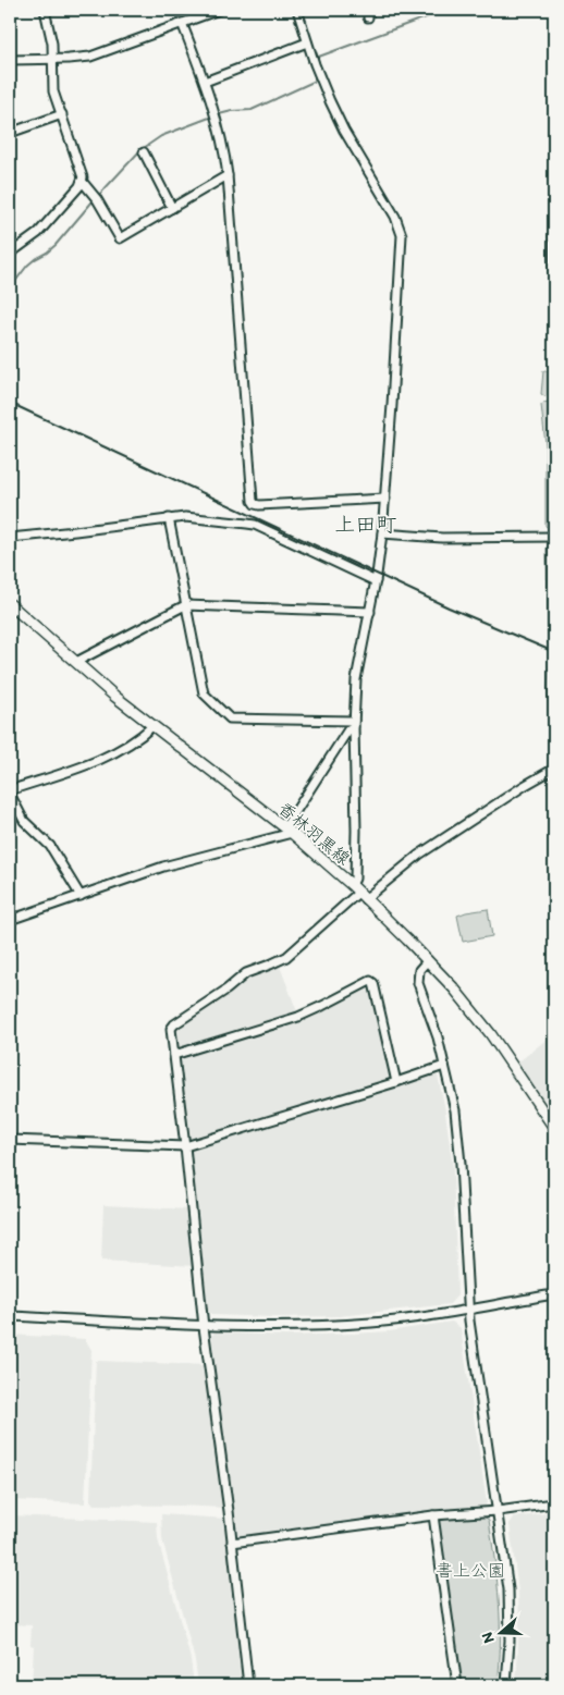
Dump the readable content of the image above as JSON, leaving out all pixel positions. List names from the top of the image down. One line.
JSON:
{"streets":{"main road":["香林羽黒線"]},"districts":["上田町"],"parks":["書上公園"],"north":"left"}
